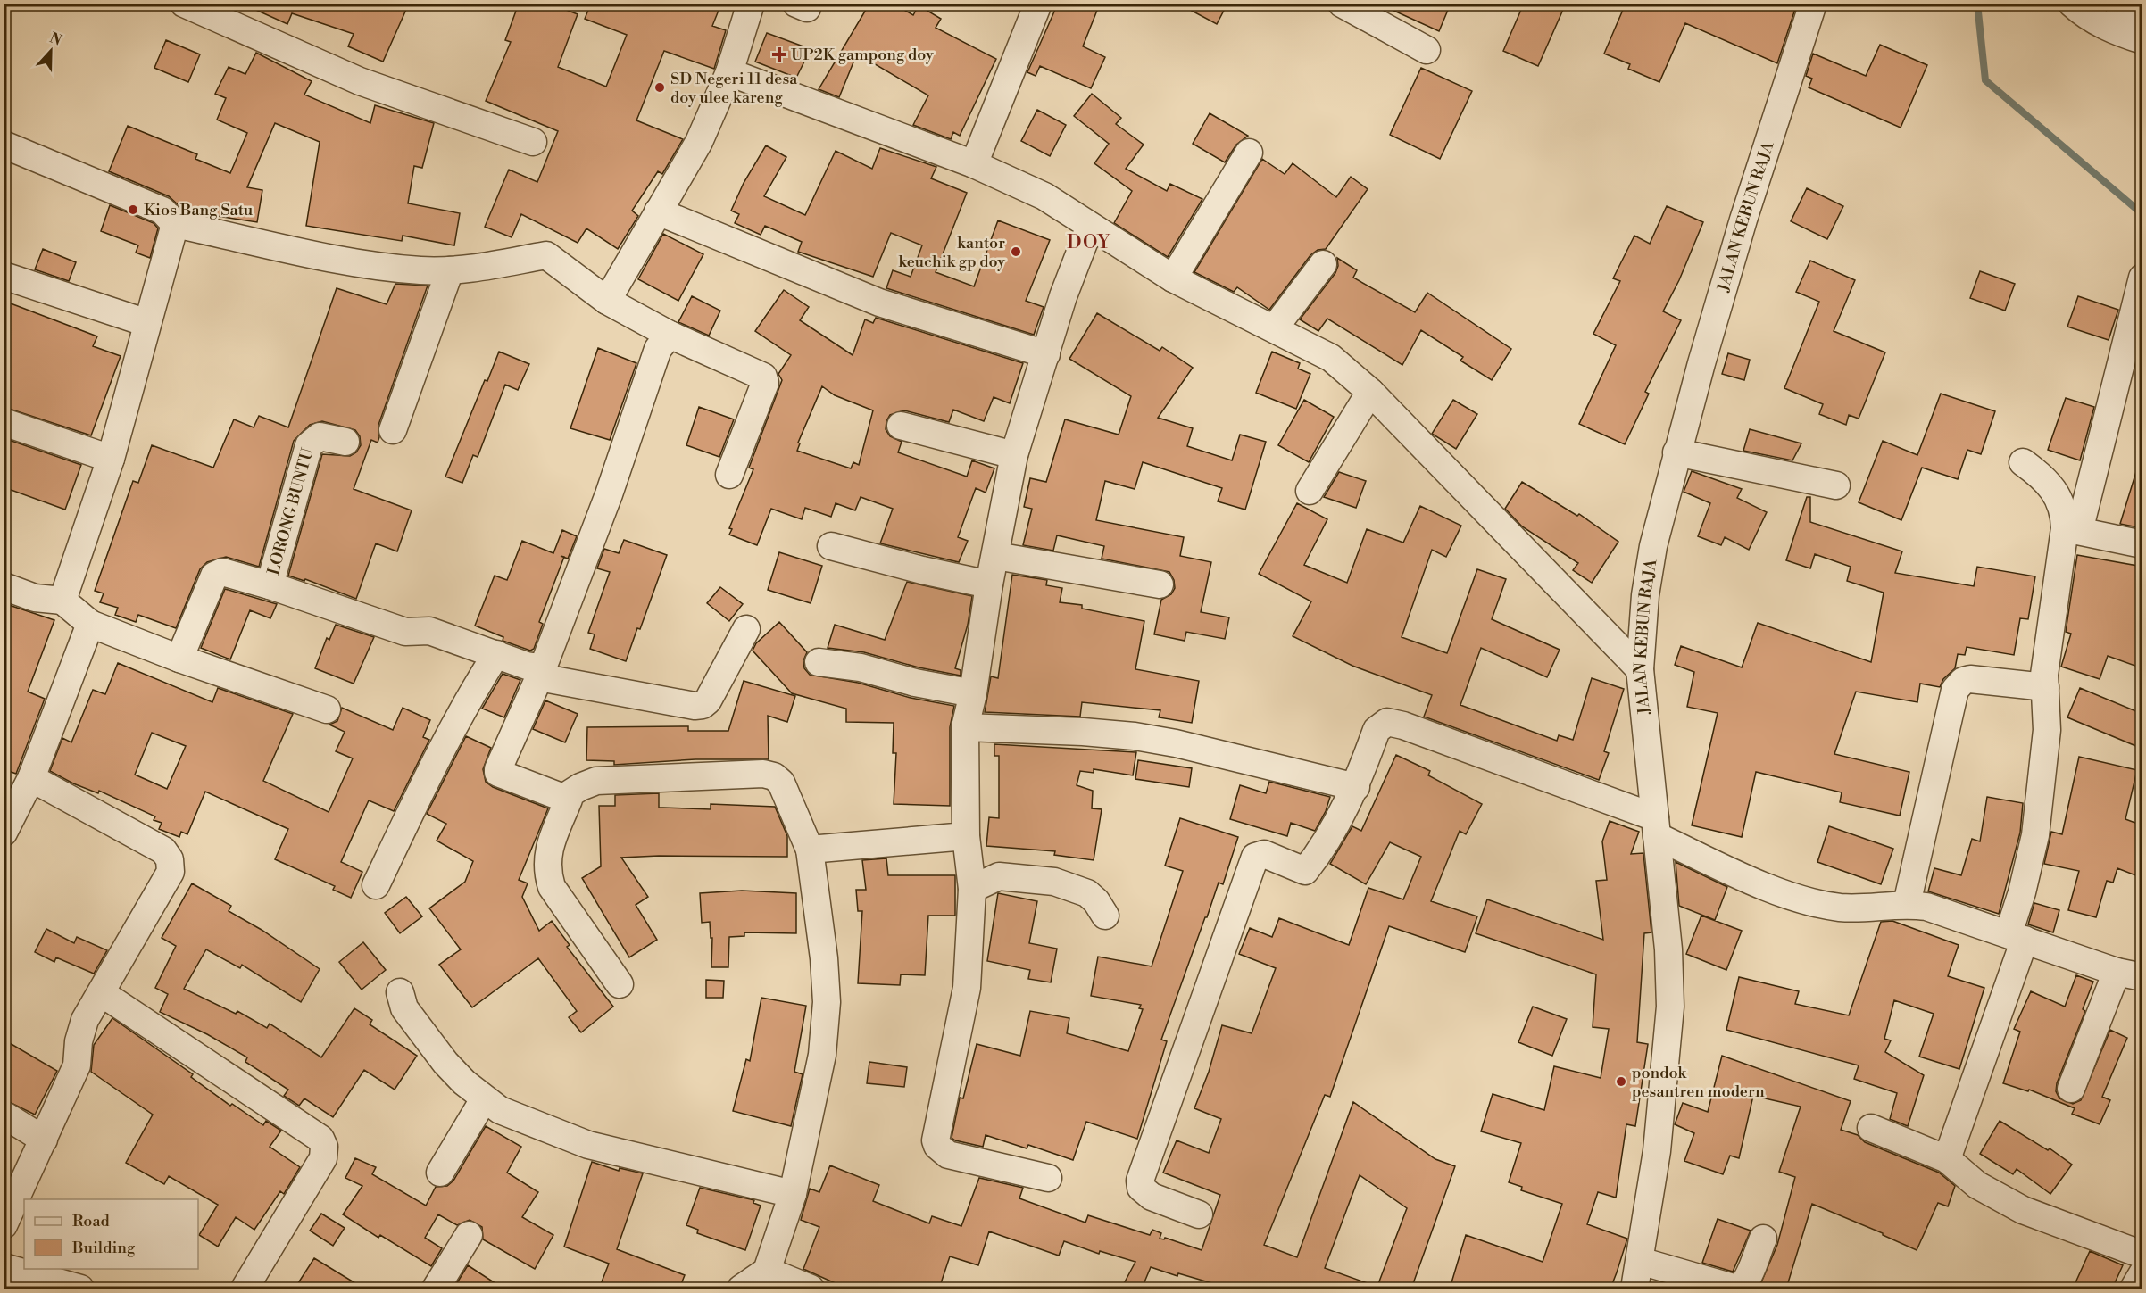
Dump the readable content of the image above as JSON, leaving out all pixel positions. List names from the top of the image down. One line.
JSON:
{"streets":{"street":["JALAN KEBUN RAJA","LORONG BUNTU"]},"districts":["DOY"],"places":{"health":["UP2K gampong doy"],"other":["SD Negeri 11 desa doy ulee kareng","Kios Bang Satu","kantor keuchik gp doy","pondok pesantren modern"]},"legend":["Road","Building"],"north":"top"}
